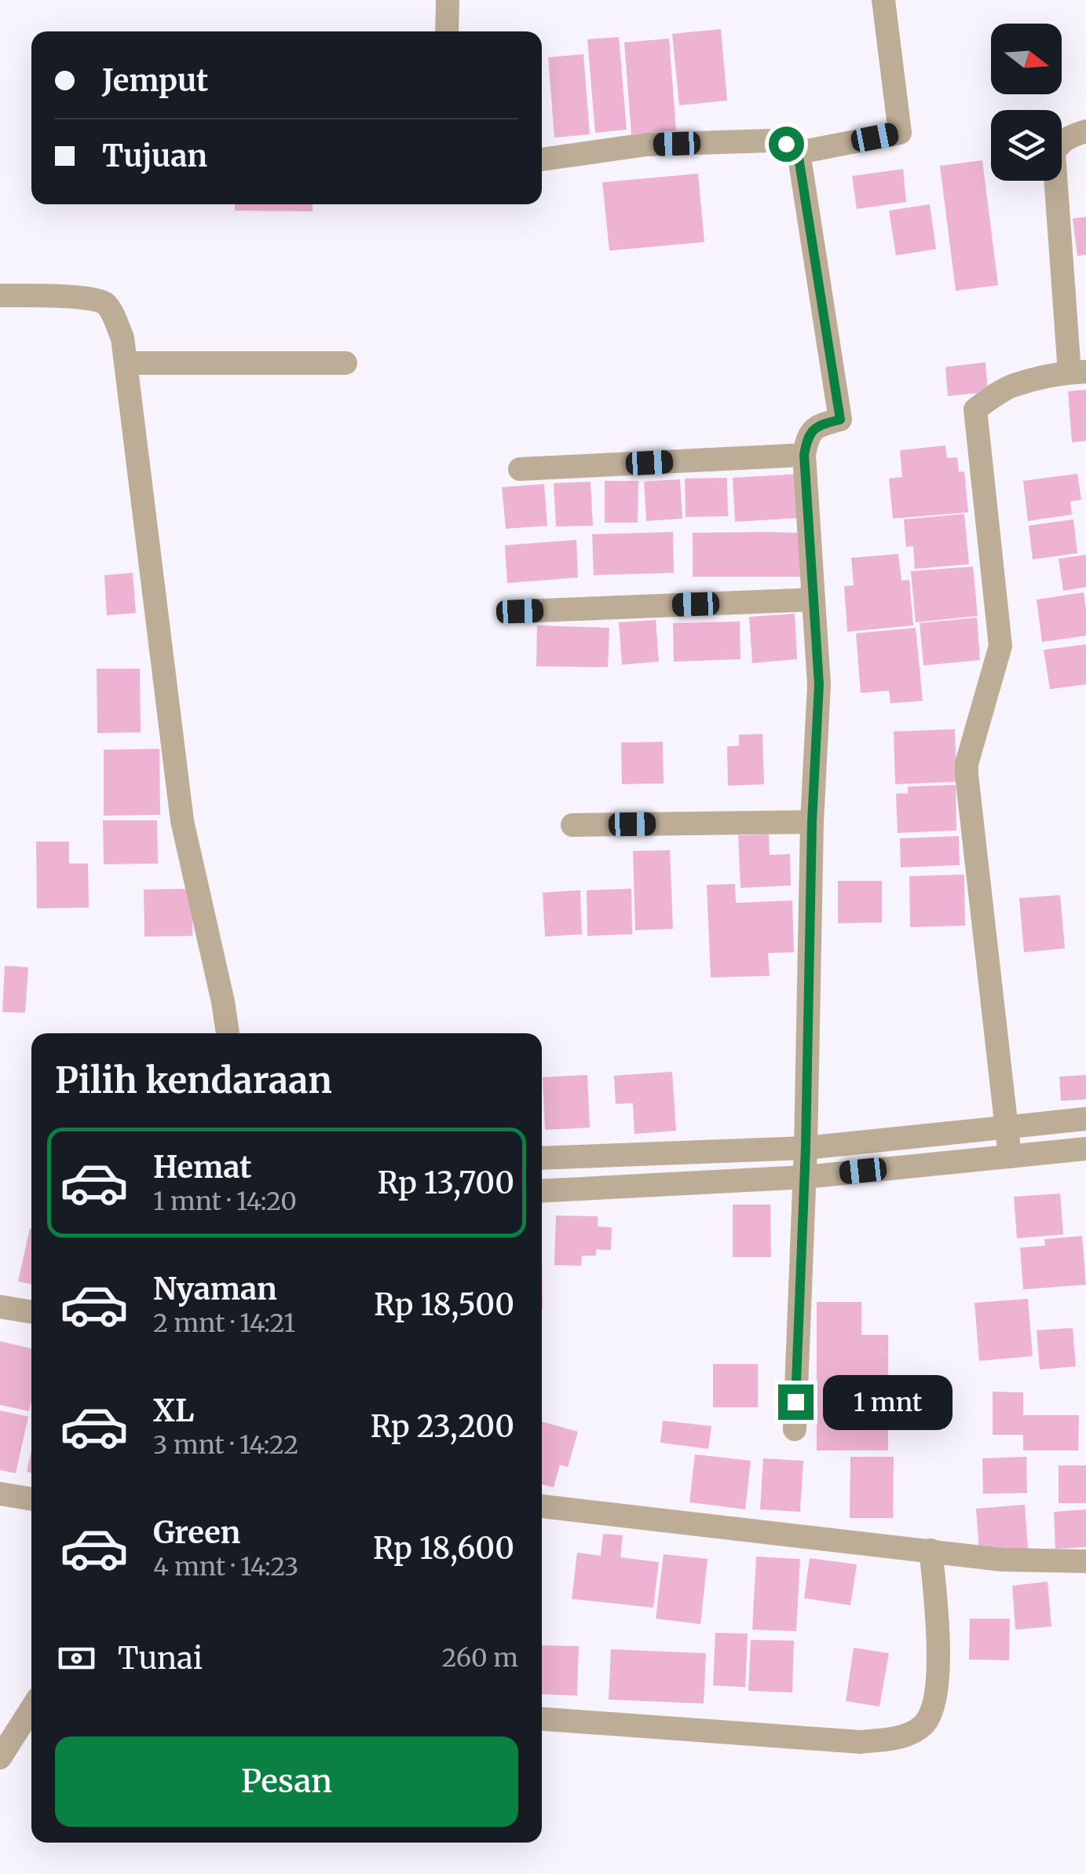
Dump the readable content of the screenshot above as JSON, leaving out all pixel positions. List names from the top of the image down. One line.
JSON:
{"north":"right","page":{"banner":["Jemput","Tujuan"],"heading":"Pilih kendaraan","list":[{"name":"Hemat","note":"1 mnt · 14:20","value":"Rp 13,700"},{"name":"Nyaman","note":"2 mnt · 14:21","value":"Rp 18,500"},{"name":"XL","note":"3 mnt · 14:22","value":"Rp 23,200"},{"name":"Green","note":"4 mnt · 14:23","value":"Rp 18,600"}],"bubble":"1 mnt","pay":["Tunai","260 m"],"buttons":"Pesan"}}
